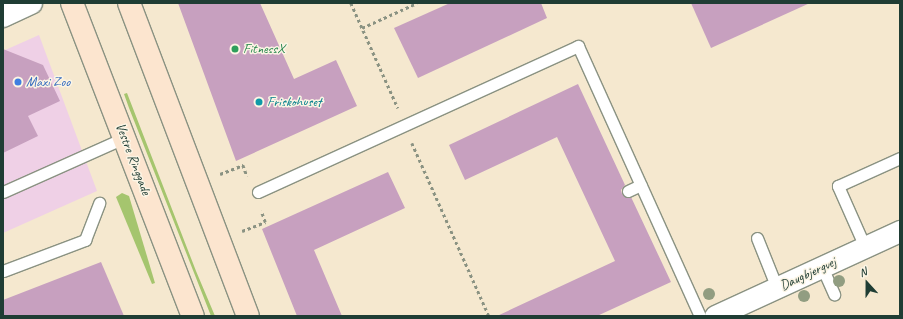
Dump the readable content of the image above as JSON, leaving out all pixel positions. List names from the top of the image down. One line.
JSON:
{"streets":{"main road":["Vestre Ringgade"],"street":["Daugbjergvej"]},"places":["FitnessX","Maxi Zoo","Friskohuset"],"north":"top"}
